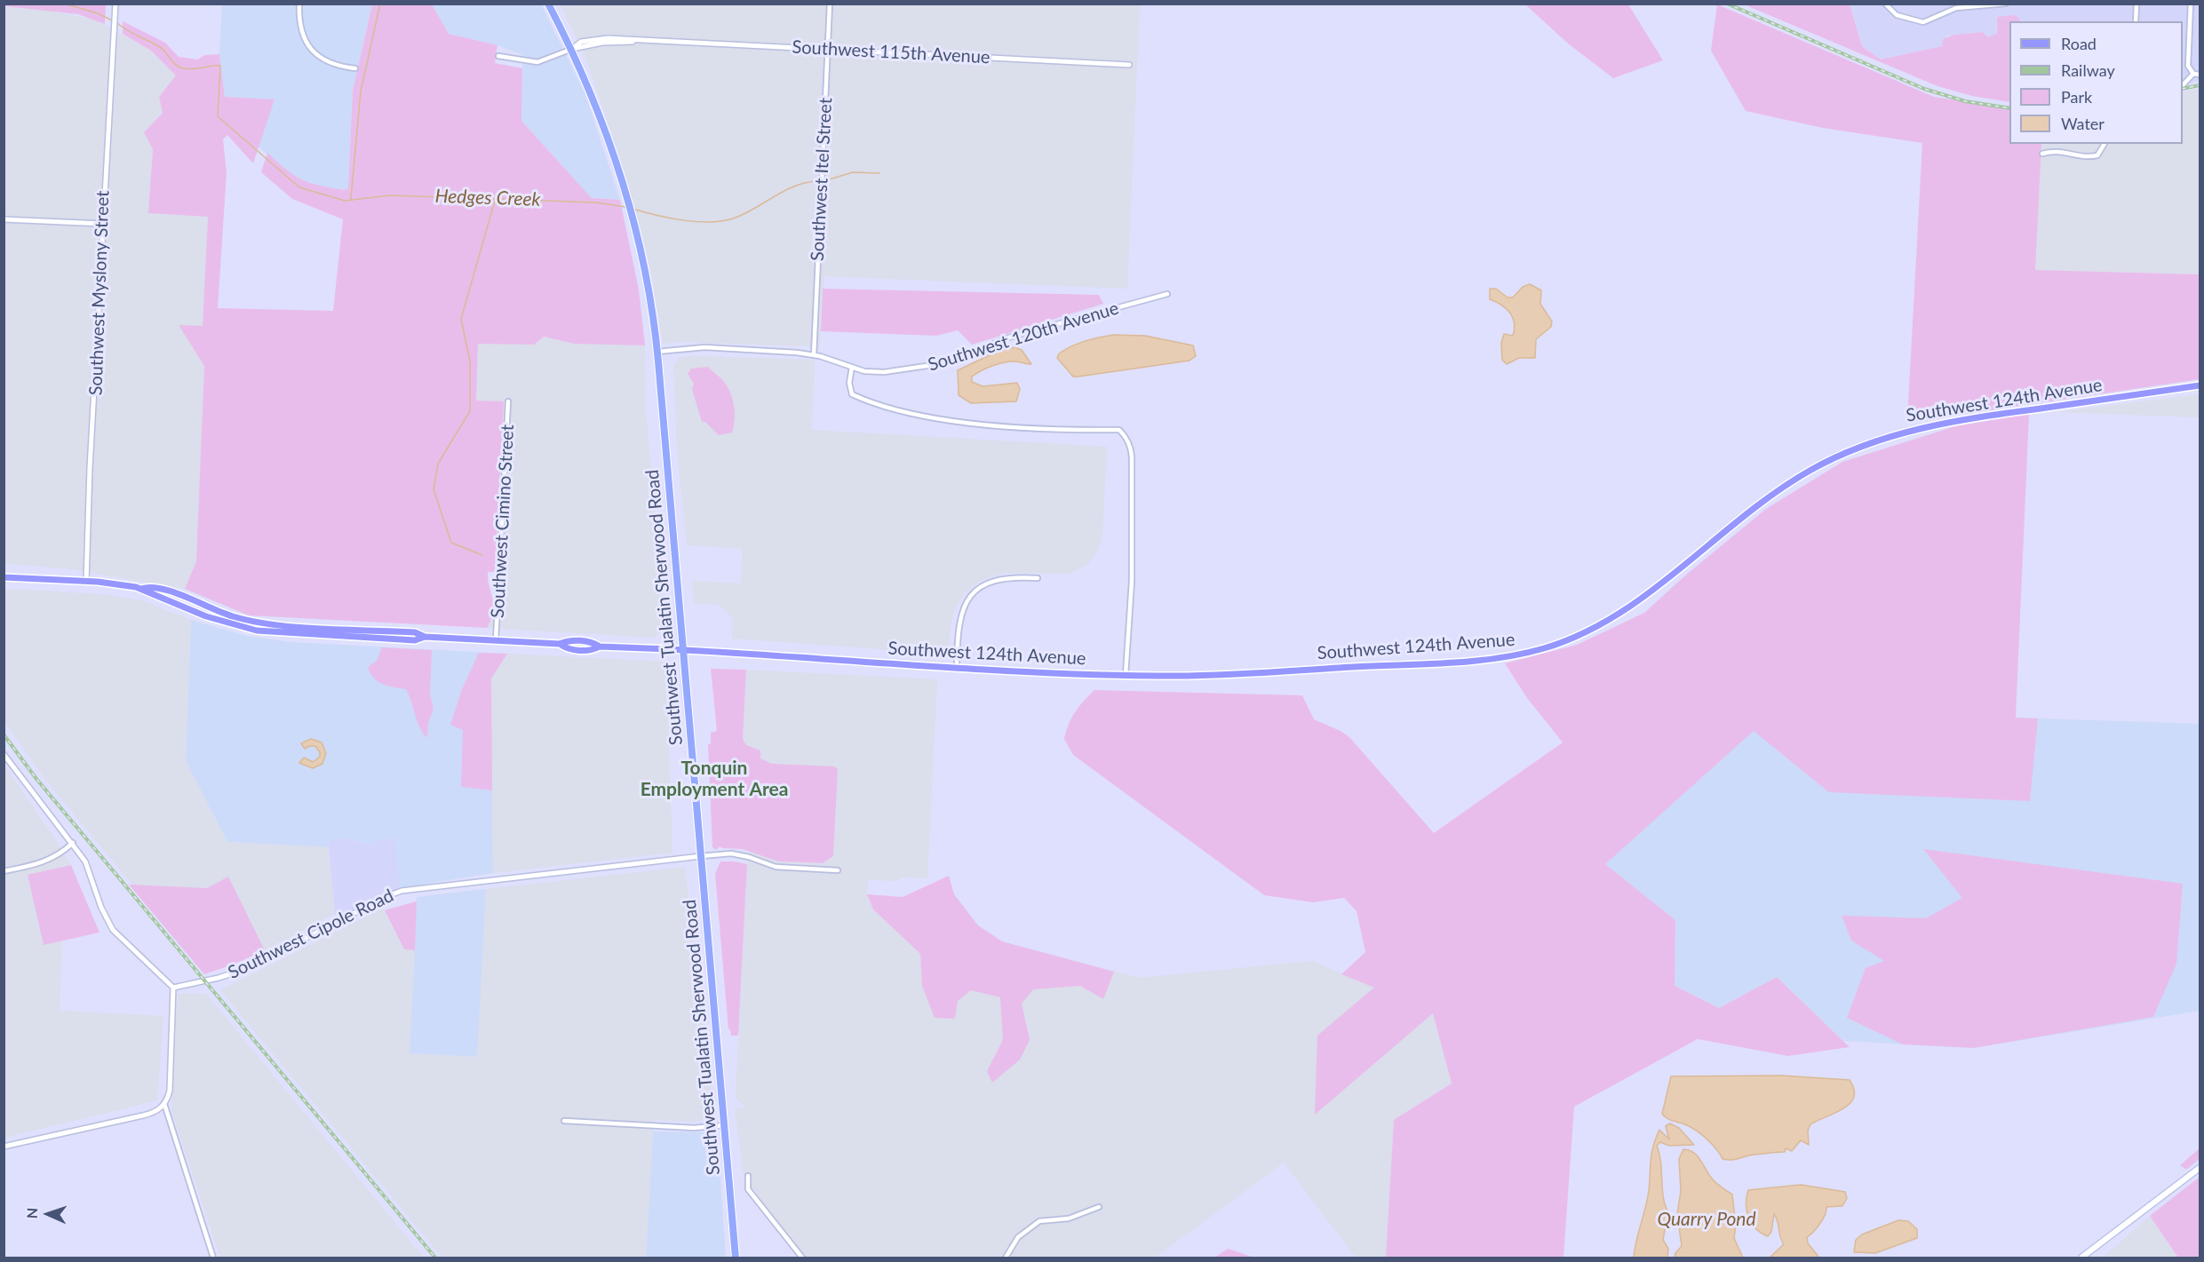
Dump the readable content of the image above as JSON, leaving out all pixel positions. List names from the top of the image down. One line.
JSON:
{"streets":{"highway":["Southwest Tualatin Sherwood Road"],"main road":["Southwest 124th Avenue"],"street":["Southwest 115th Avenue","Southwest Itel Street","Southwest Myslony Street","Southwest 120th Avenue","Southwest Cimino Street","Southwest Cipole Road"]},"crossings":[["Southwest 115th Avenue","Southwest Itel Street"],["Southwest 115th Avenue","Southwest Tualatin Sherwood Road"],["Southwest Itel Street","Southwest 120th Avenue"],["Southwest Myslony Street","Southwest 124th Avenue"],["Southwest 120th Avenue","Southwest Tualatin Sherwood Road"],["Southwest 124th Avenue","Southwest Cimino Street"],["Southwest 124th Avenue","Southwest Tualatin Sherwood Road"],["Southwest Tualatin Sherwood Road","Southwest Cipole Road"]],"districts":["Tonquin Employment Area"],"water":["Hedges Creek","Quarry Pond"],"legend":["Road","Railway","Park","Water"],"north":"left"}
